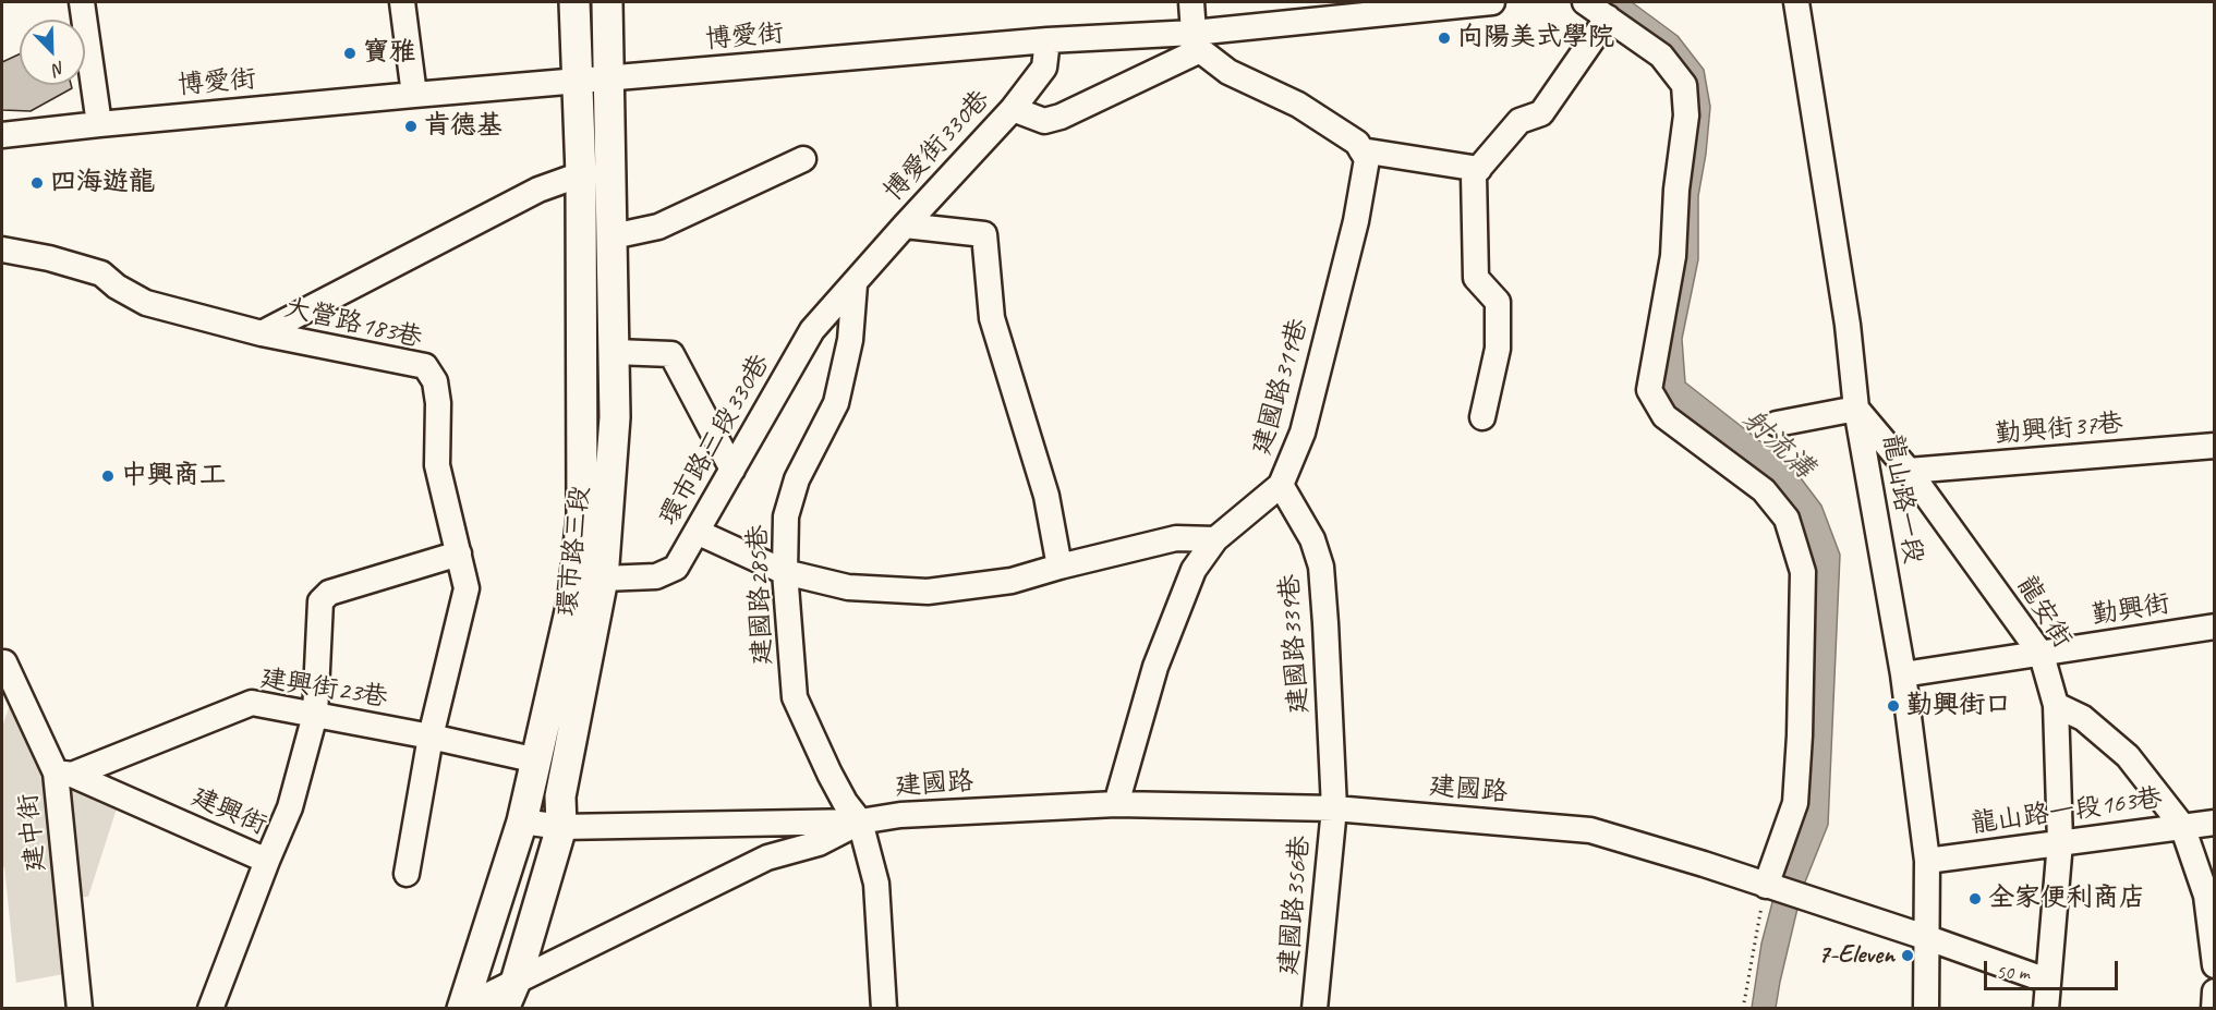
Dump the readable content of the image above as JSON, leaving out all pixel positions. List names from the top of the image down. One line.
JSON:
{"streets":{"main road":["環市路三段"],"street":["博愛街","博愛街330巷","大營路183巷","建國路319巷","勤興街37巷","環市路三段330巷","龍山路一段","建國路285巷","勤興街","龍安街","建國路339巷","建興街23巷","建國路","建興街","龍山路一段163巷","建中街","建國路356巷"]},"crossings":[["博愛街","博愛街330巷"],["博愛街","環市路三段"],["博愛街330巷","環市路三段330巷"],["博愛街330巷","建國路285巷"],["大營路183巷","建興街23巷"],["建國路319巷","建國路339巷"],["建國路319巷","建國路"],["勤興街37巷","龍安街"],["環市路三段330巷","環市路三段"],["環市路三段330巷","建國路285巷"],["龍山路一段","勤興街"],["龍山路一段","龍安街"],["龍山路一段","建國路"],["龍山路一段","龍山路一段163巷"],["環市路三段","建興街23巷"],["環市路三段","建國路"],["建國路285巷","建國路"],["勤興街","龍安街"],["龍安街","建國路"],["龍安街","龍山路一段163巷"],["建國路339巷","建國路"],["建國路339巷","建國路356巷"],["建興街23巷","建興街"],["建興街23巷","建中街"],["建國路","建國路356巷"],["建興街","建中街"]],"water":["射流溝"],"places":["向陽美式學院","寶雅","肯德基","四海遊龍","中興商工","勤興街口","全家便利商店","7-Eleven"],"scale_bar":"50 m","north":"bottom right"}
